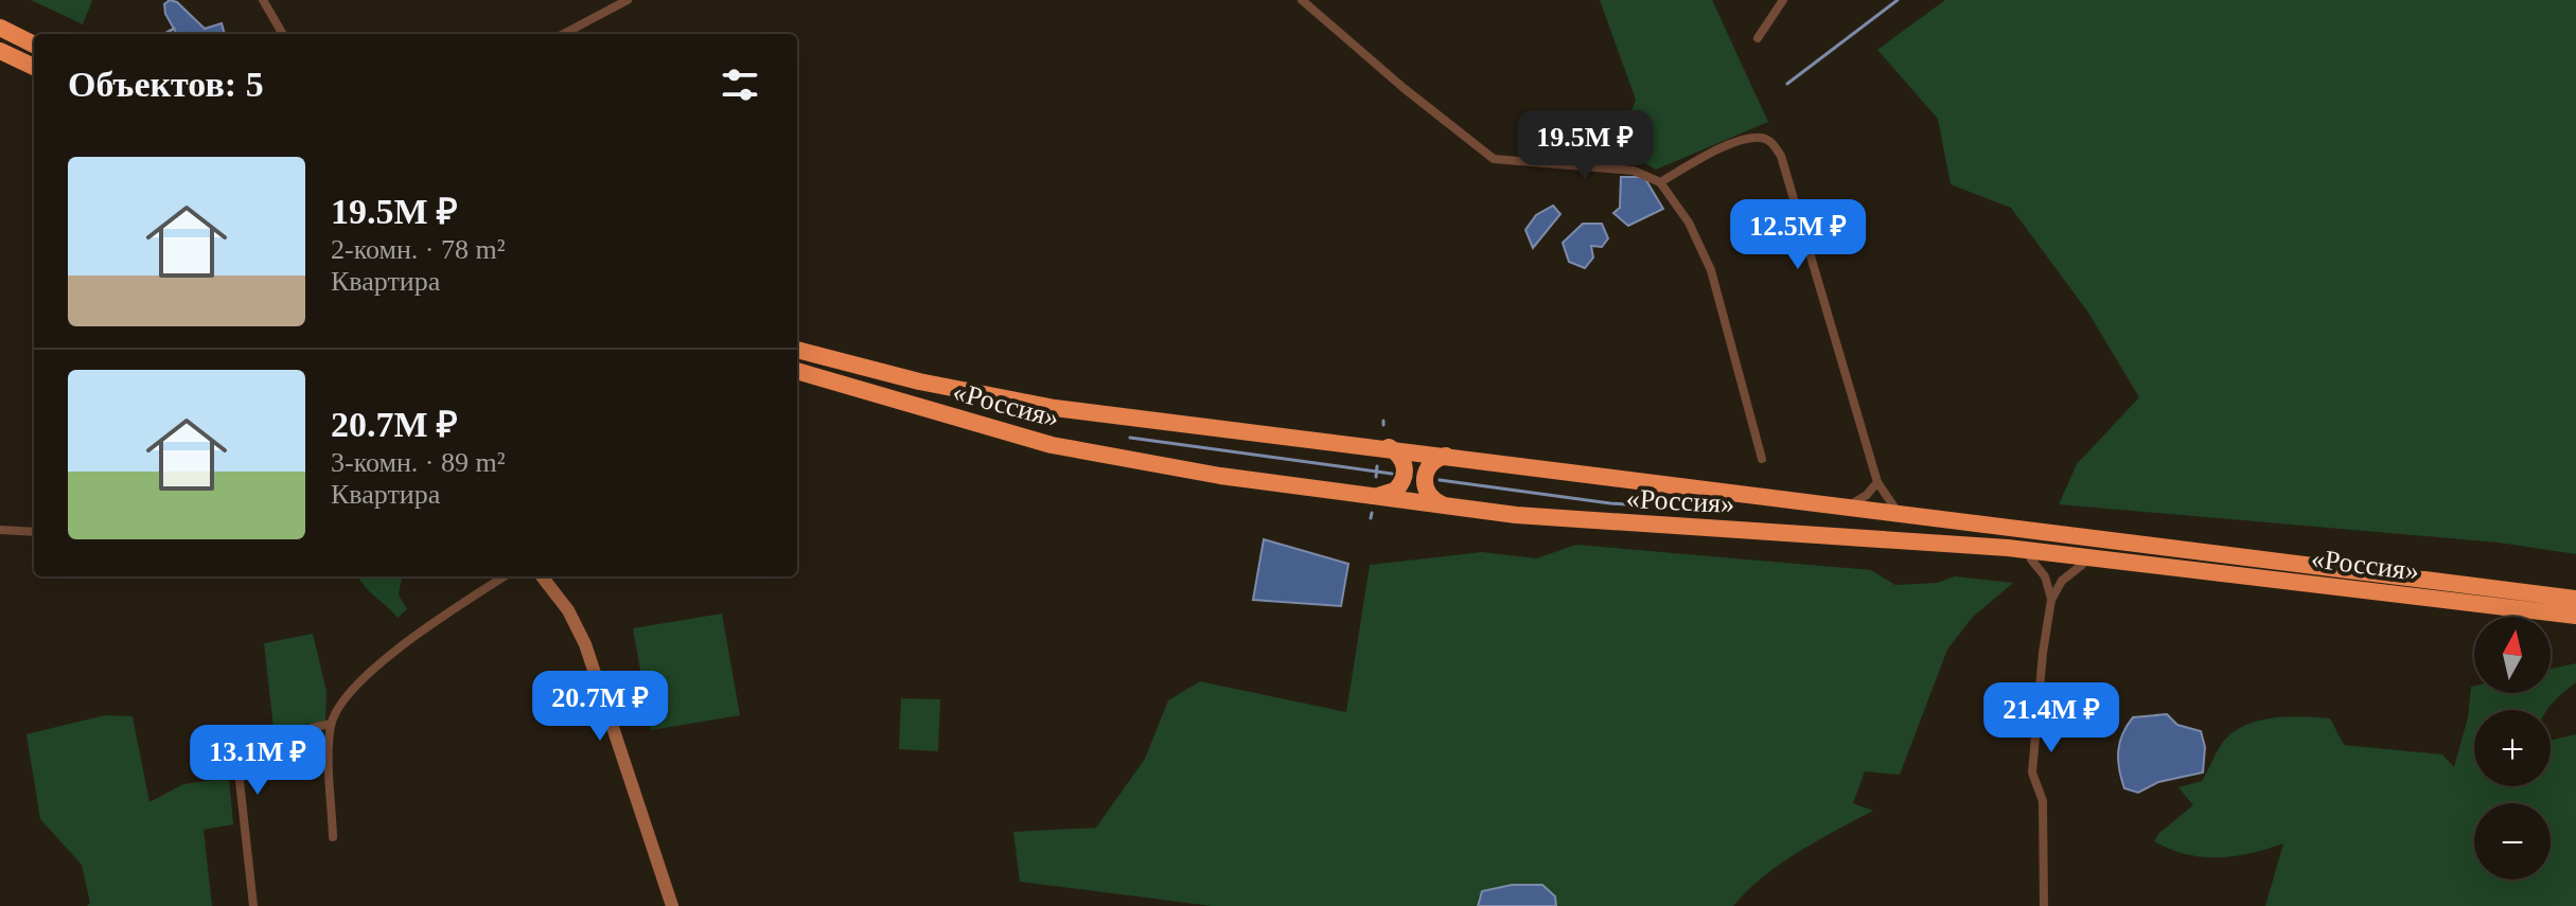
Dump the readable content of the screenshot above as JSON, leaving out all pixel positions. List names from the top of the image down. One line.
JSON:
{"streets":{"highway":["«Россия»"]},"north":"top","page":{"heading":"Объектов: 5","price":["19.5M ₽","12.5M ₽","20.7M ₽","21.4M ₽","13.1M ₽"],"list":[{"name":"19.5M ₽","note":"2-комн. · 78 m² · Квартира"},{"name":"20.7M ₽","note":"3-комн. · 89 m² · Квартира"}],"map_buttons":["+","−"]}}
